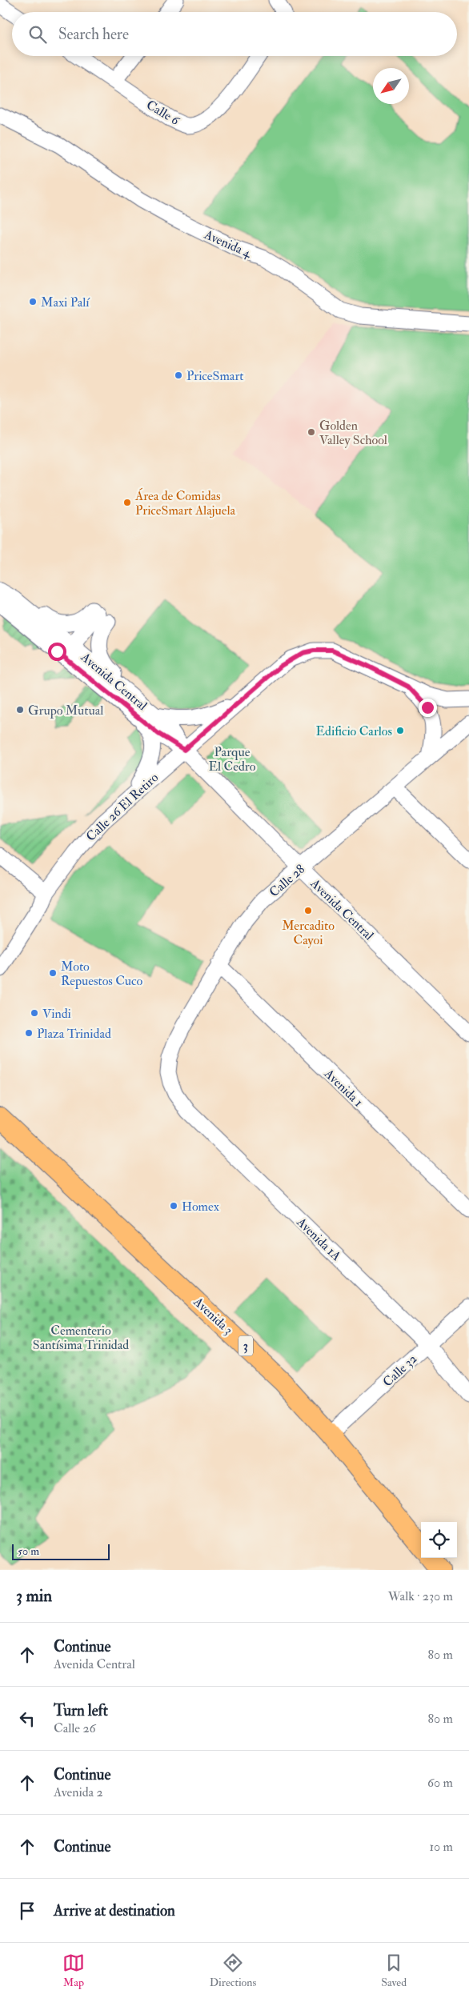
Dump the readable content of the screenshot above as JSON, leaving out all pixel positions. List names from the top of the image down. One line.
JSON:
{"streets":{"main road":["Avenida 3","3"],"street":["Calle 6","Avenida 4","Avenida Central","Calle 26 El Retiro","Calle 28","Avenida 1","Avenida 1A","Calle 32"]},"crossings":[["Avenida Central","Calle 26 El Retiro"],["Avenida Central","Calle 28"],["Calle 28","Avenida 1"],["Calle 28","Avenida 1A"],["Avenida 1A","Calle 32"],["Avenida 3","Calle 32"]],"parks":["Parque El Cedro","Cementerio Santísima Trinidad"],"places":["Maxi Palí","PriceSmart","Golden Valley School","Área de Comidas PriceSmart Alajuela","Grupo Mutual","Edificio Carlos","Mercadito Cayoi","Moto Repuestos Cuco","Vindi","Plaza Trinidad","Homex"],"scale_bar":"50 m","north":"bottom left","page":{"search":"Search here","scale":"50 m","heading":["3 min","Walk · 230 m"],"list":[["Continue","Avenida Central","80 m"],["Turn left","Calle 26","80 m"],["Continue","Avenida 2","60 m"],["Continue","10 m"],"Arrive at destination"],"nav":["Map","Directions","Saved"]}}
